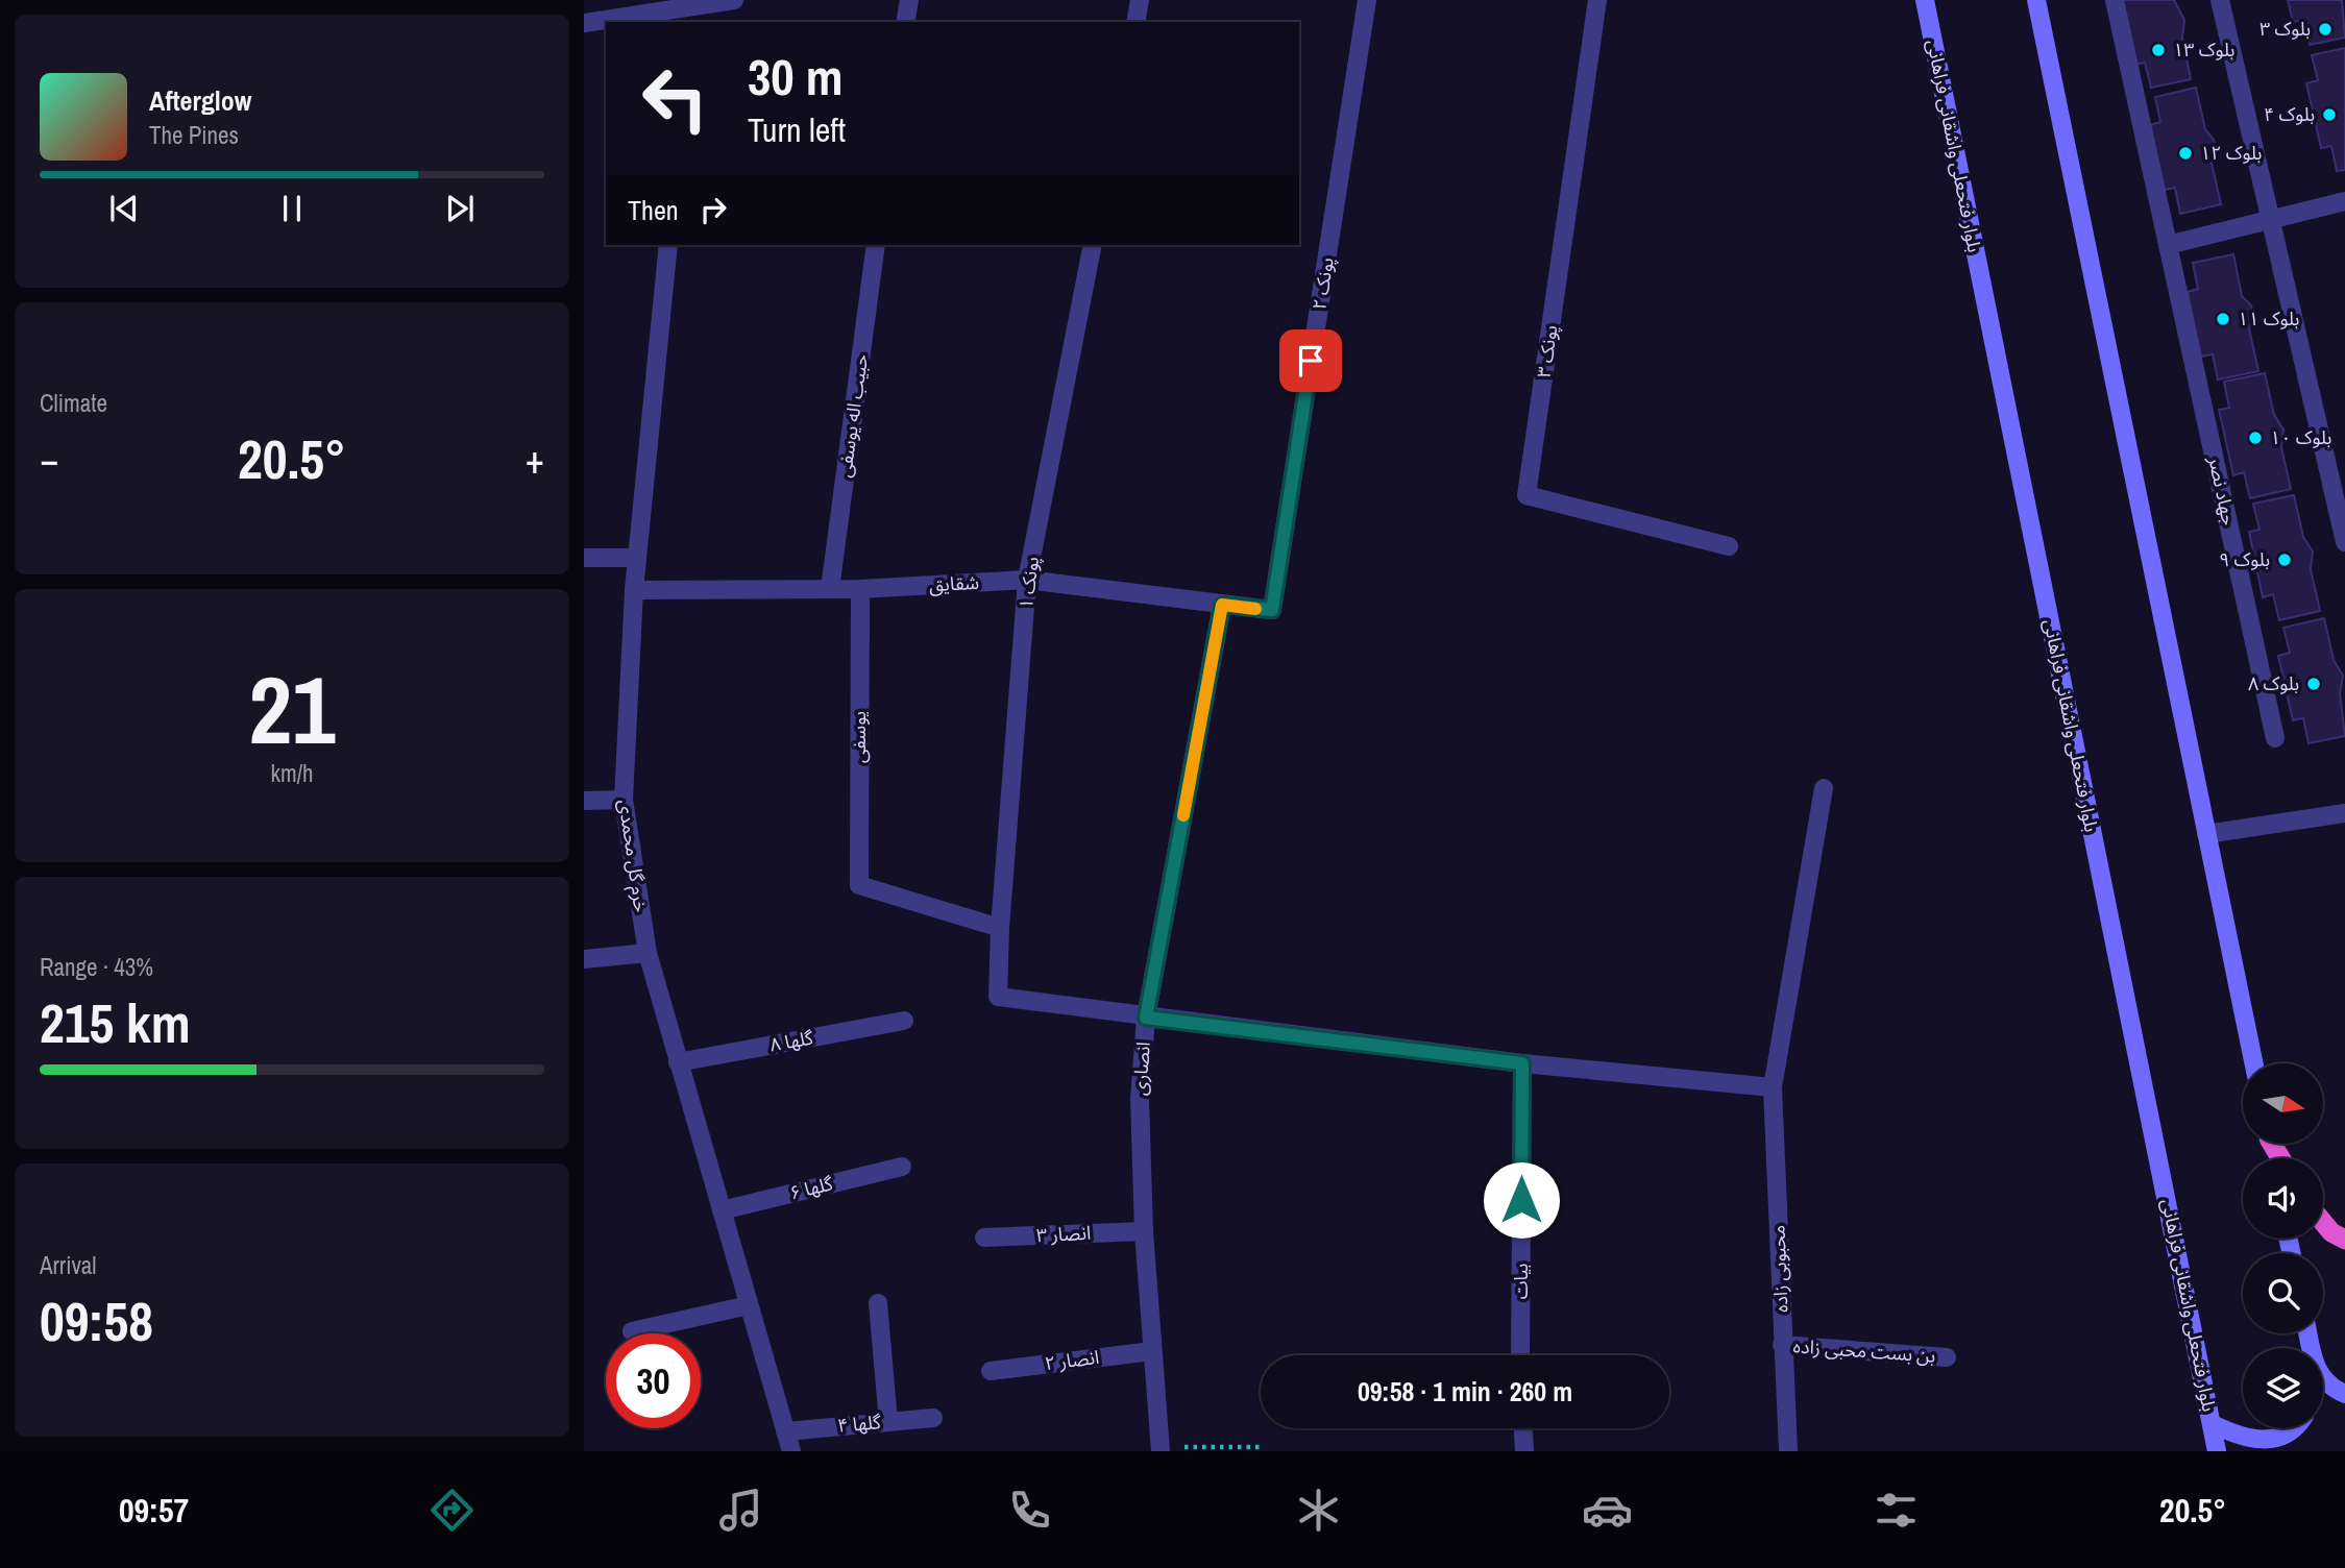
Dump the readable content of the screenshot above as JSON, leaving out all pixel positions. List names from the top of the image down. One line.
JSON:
{"streets":{"main road":["بلوار فتحعلی واشقانی فراهانی"],"street":["پونک ۲","پونک ۳","حبیب اله یوسفی","جهاد نصر","پونک ۱","شقایق","یوسفی","خرم گل محمدی","گلها ۸","انصاری","گلها ۶","انصار ۳","محبوبی زاده","بیات","بن بست محبی زاده","انصار ۲","گلها ۴"]},"crossings":[["پونک ۲","شقایق"],["حبیب اله یوسفی","شقایق"],["پونک ۱","شقایق"],["پونک ۱","یوسفی"],["پونک ۱","انصاری"],["شقایق","یوسفی"],["شقایق","خرم گل محمدی"],["شقایق","انصاری"],["خرم گل محمدی","گلها ۸"],["خرم گل محمدی","گلها ۶"],["خرم گل محمدی","گلها ۴"],["انصاری","انصار ۳"],["انصاری","انصار ۲"],["محبوبی زاده","بن بست محبی زاده"]],"places":["بلوک ۳","بلوک ۱۳","بلوک ۴","بلوک ۱۲","بلوک ۱۱","بلوک ۱۰","بلوک ۹","بلوک ۸"],"north":"right","page":{"turn":["30 m","Turn left"],"song":["Afterglow","The Pines"],"then":"Then","tile":["Climate",["21","km/h"],["Range · 43%","215 km"],["Arrival","09:58"]],"heat":["−","20.5°","+"],"limit":"30","trip":"09:58 · 1 min · 260 m","tabs":["09:57","20.5°"]}}
